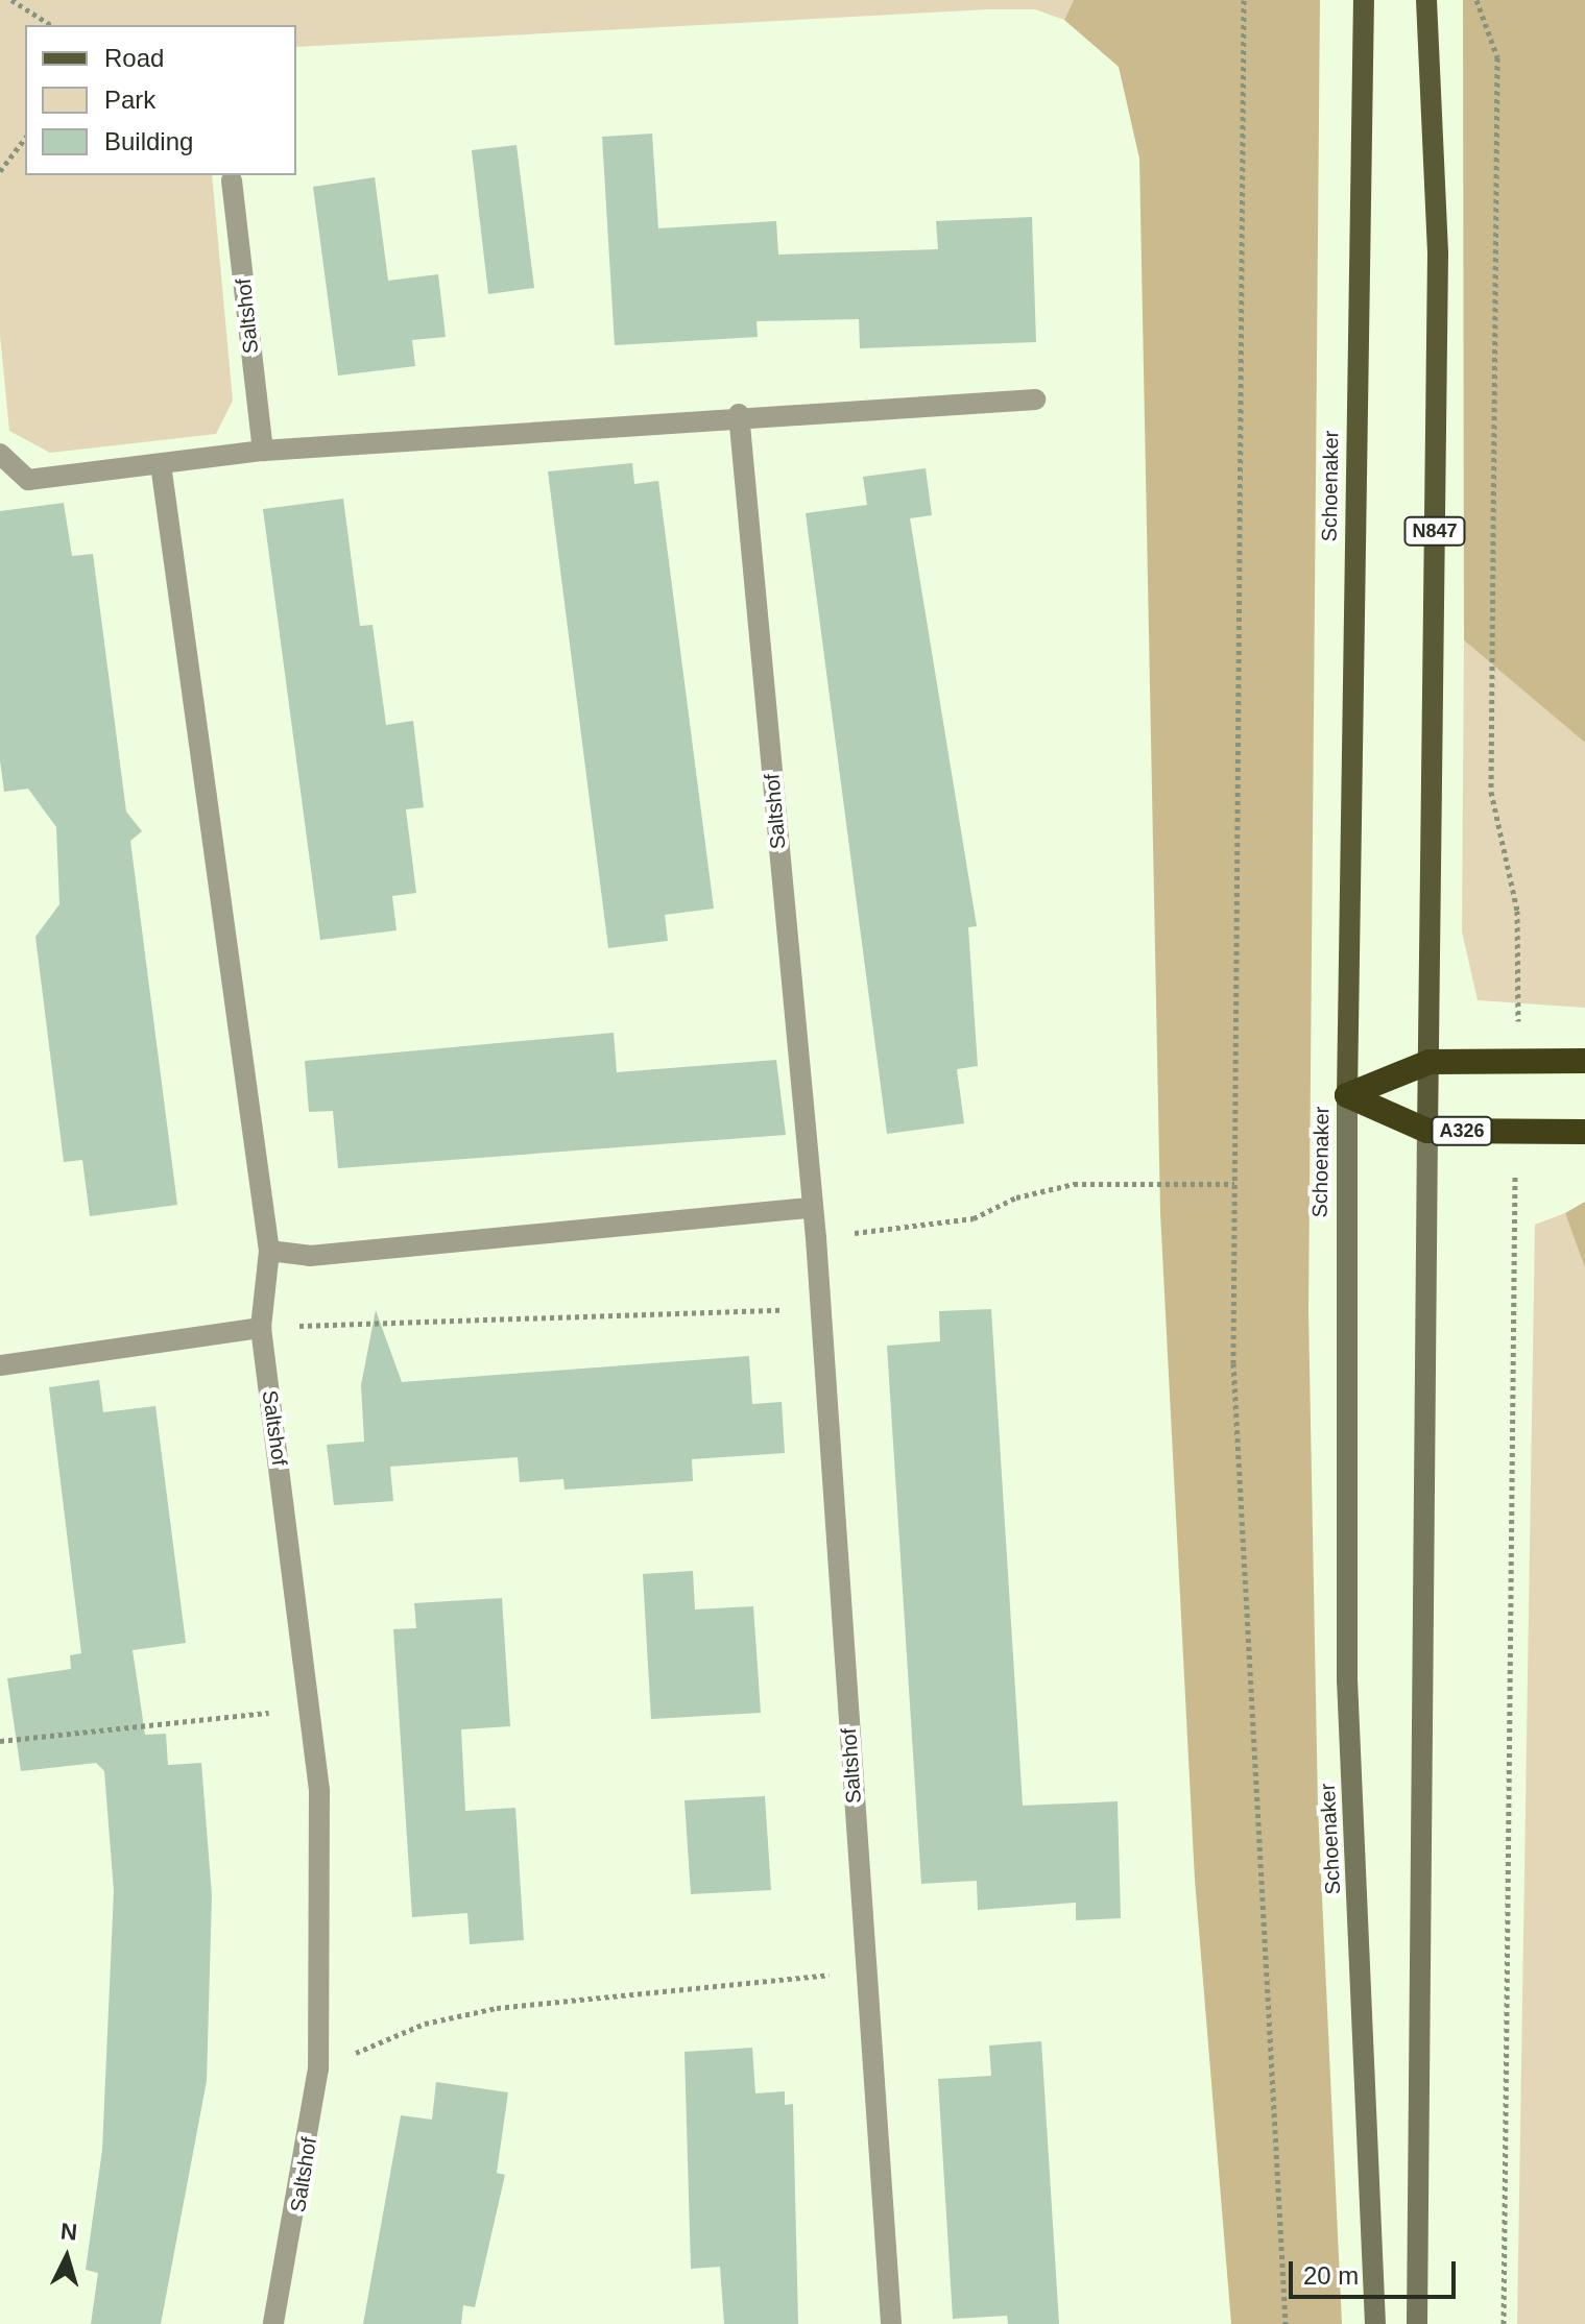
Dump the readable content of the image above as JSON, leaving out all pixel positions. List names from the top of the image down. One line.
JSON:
{"streets":{"highway":["A326"],"main road":["Schoenaker","N847"],"street":["Saltshof"]},"crossings":[["Schoenaker","A326"],["N847","A326"]],"legend":["Road","Park","Building"],"scale_bar":"20 m","north":"top"}
